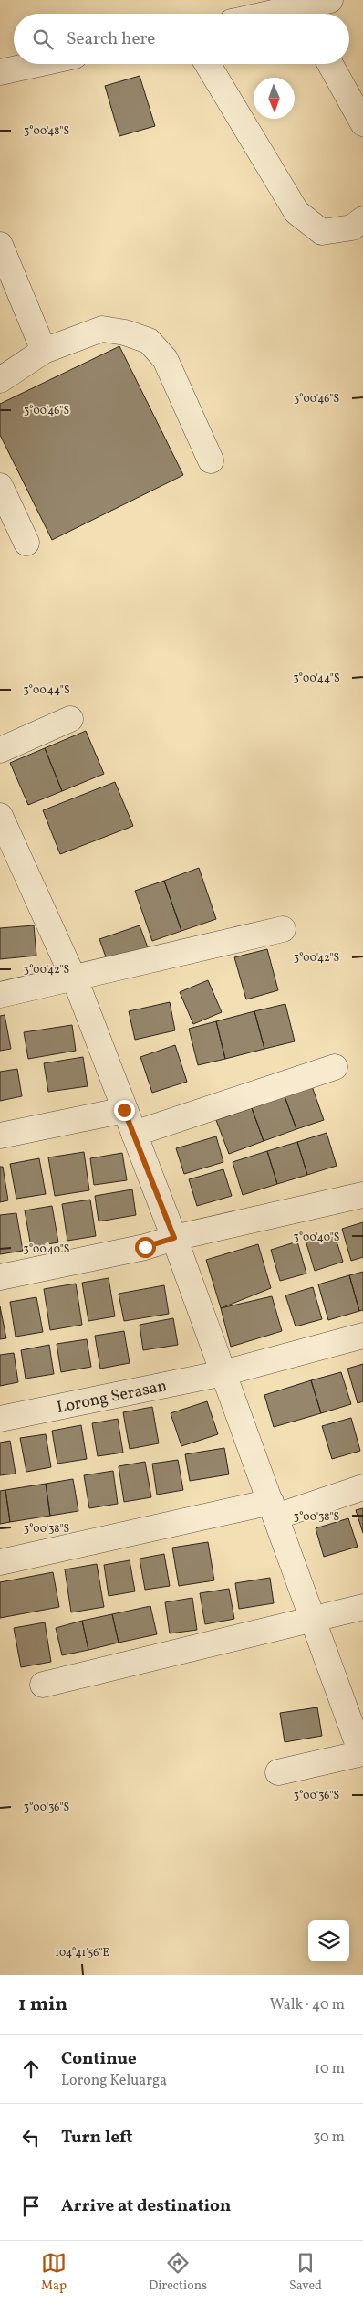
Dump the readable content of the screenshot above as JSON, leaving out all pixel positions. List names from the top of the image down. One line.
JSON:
{"streets":{"street":["Lorong Serasan"]},"north":"bottom","page":{"search":"Search here","heading":["1 min","Walk · 40 m"],"list":[["Continue","Lorong Keluarga","10 m"],["Turn left","30 m"],"Arrive at destination"],"nav":["Map","Directions","Saved"]},"coordinates":["3°00'48\"S","3°00'46\"S","3°00'44\"S","3°00'42\"S","3°00'40\"S","3°00'38\"S","3°00'36\"S","104°41'56\"E"]}
